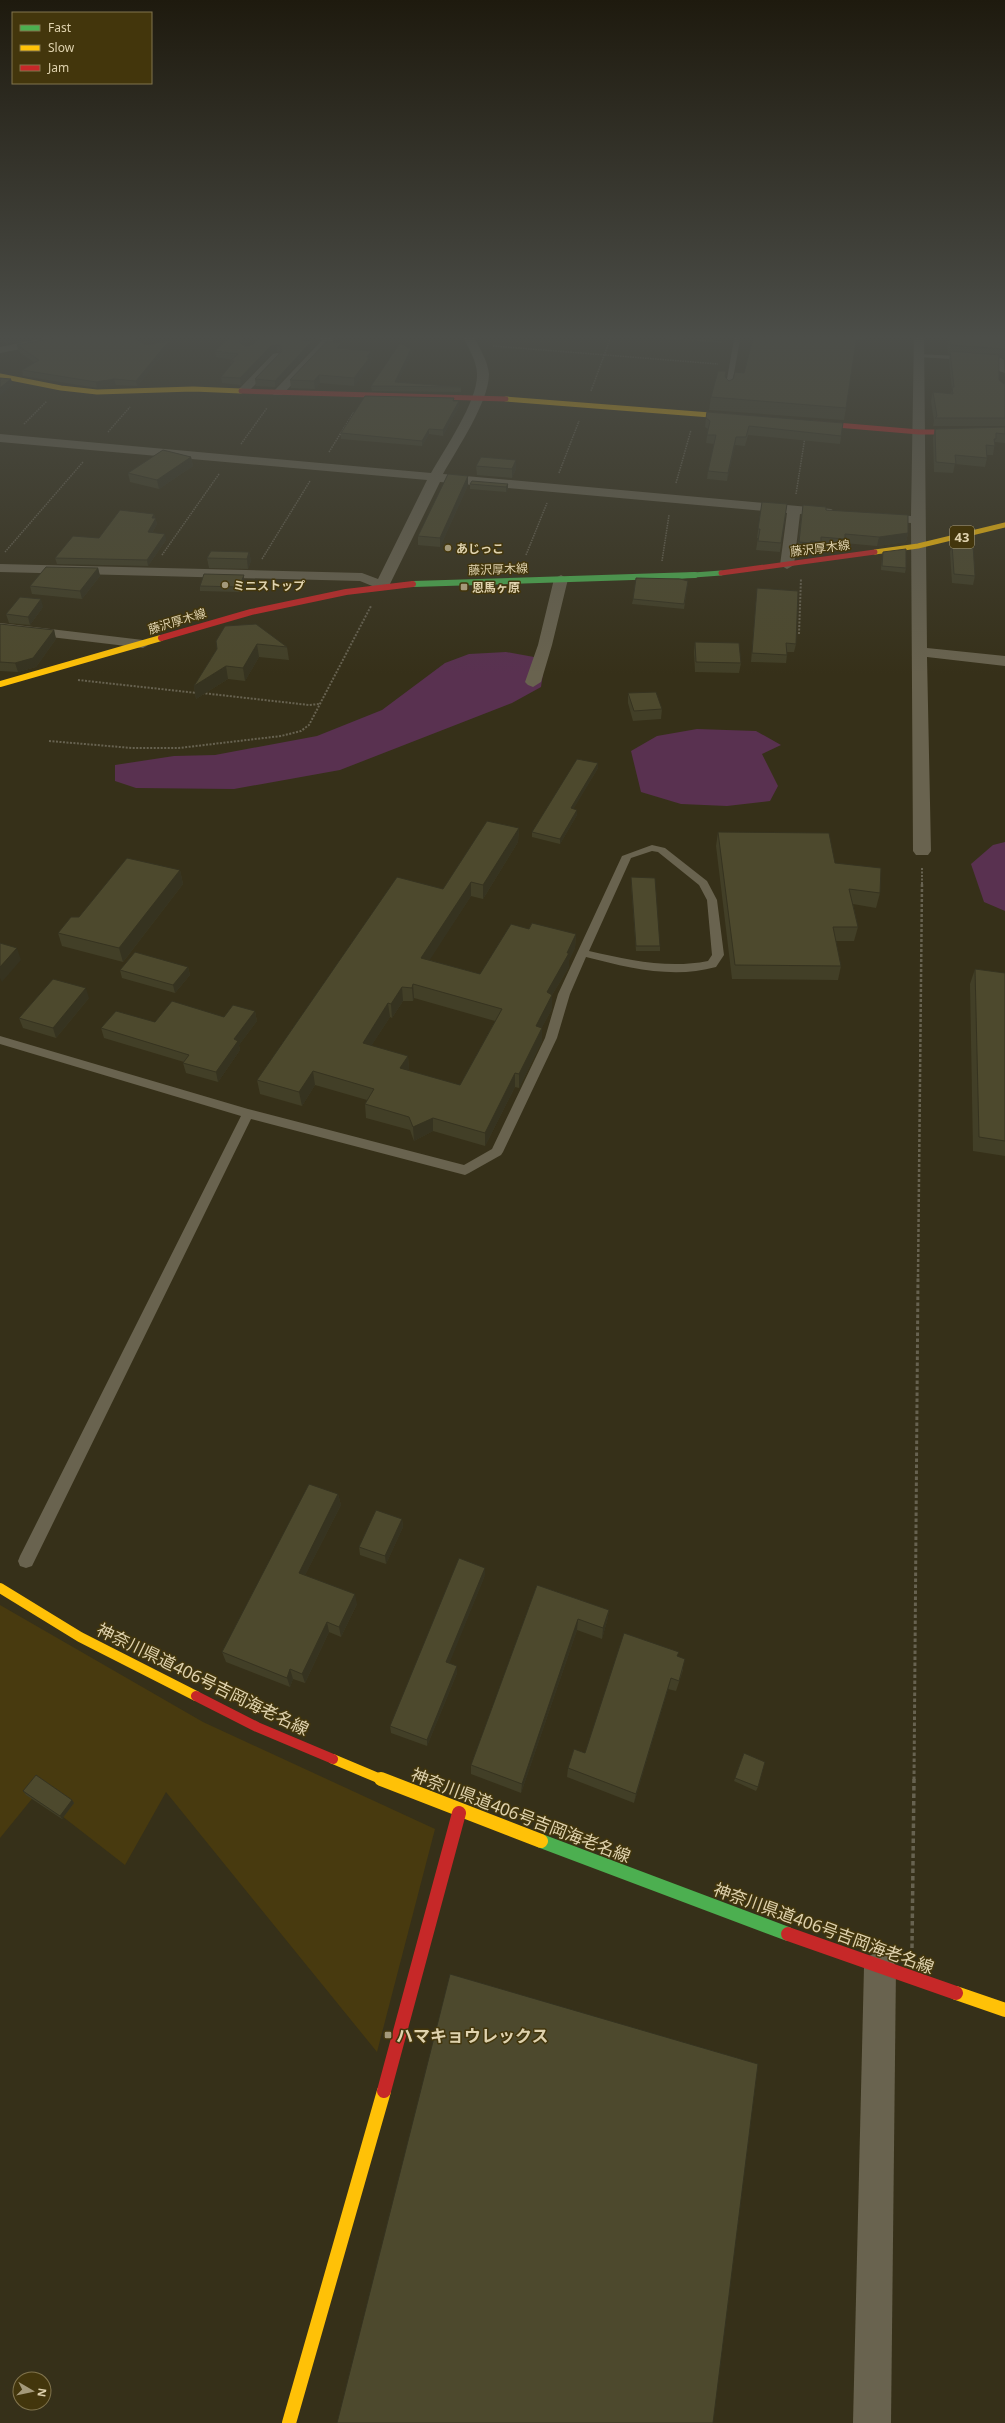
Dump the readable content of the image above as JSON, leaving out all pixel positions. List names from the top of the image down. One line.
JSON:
{"streets":{"main road":["43","藤沢厚木線","神奈川県道406号吉岡海老名線"]},"places":{"other":["あじっこ","ミニストップ"],"transit":["恩馬ヶ原","ハマキョウレックス"]},"legend":["Fast","Slow","Jam"],"north":"right"}
